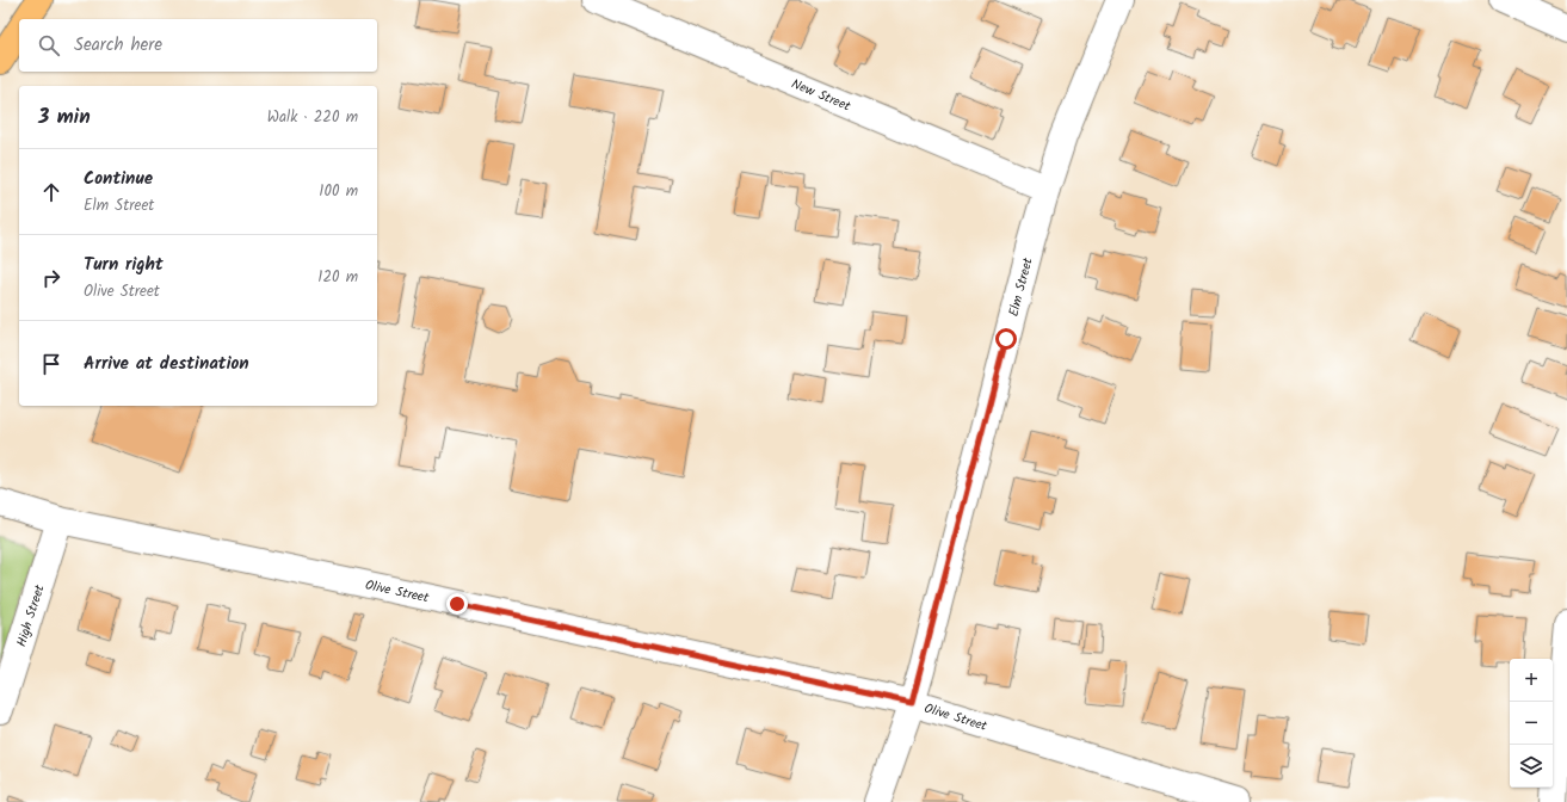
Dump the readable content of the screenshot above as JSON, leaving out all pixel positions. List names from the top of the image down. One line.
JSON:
{"streets":{"street":["New Street","Elm Street","Olive Street","High Street"]},"crossings":[["New Street","Elm Street"],["Elm Street","Olive Street"],["Olive Street","High Street"]],"page":{"search":"Search here","heading":["3 min","Walk · 220 m"],"list":[["Continue","Elm Street","100 m"],["Turn right","Olive Street","120 m"],"Arrive at destination"],"map_buttons":["+","−"]}}
